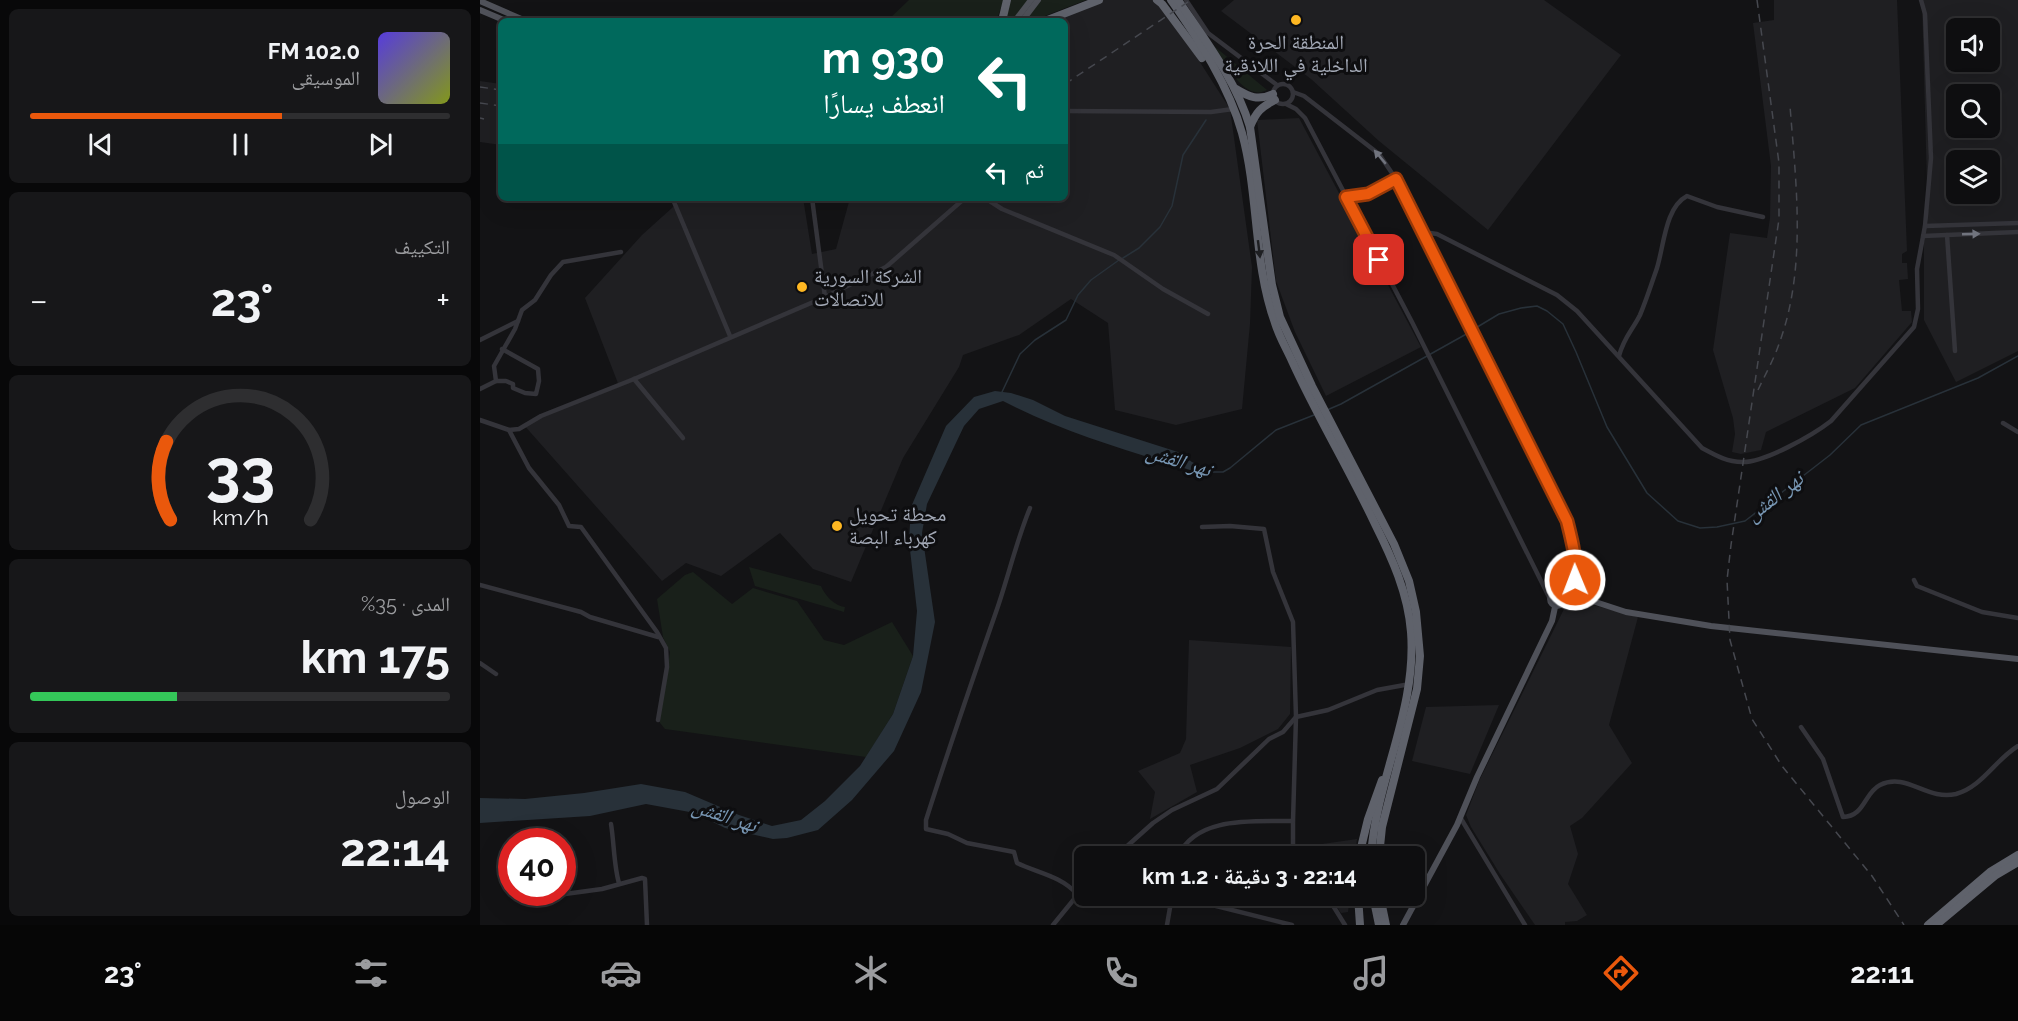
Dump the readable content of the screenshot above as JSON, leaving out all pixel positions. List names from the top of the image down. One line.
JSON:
{"water":["نهر القش"],"places":["المنطقة الحرة الداخلية في اللاذقية","الشركة السورية للاتصالات","محطة تحويل كهرباء البصة"],"page":{"turn":["930 m","انعطف يسارًا"],"song":["102.0 FM","الموسيقى"],"then":"ثم","tile":["التكييف",["المدى · 35%","175 km"],["الوصول","22:14"]],"heat":["−","23°","+"],"limit":"40","trip":"22:14 · 3 دقيقة · 1.2 km","tabs":["22:11","23°"],"gauge":["33","km/h"]}}
